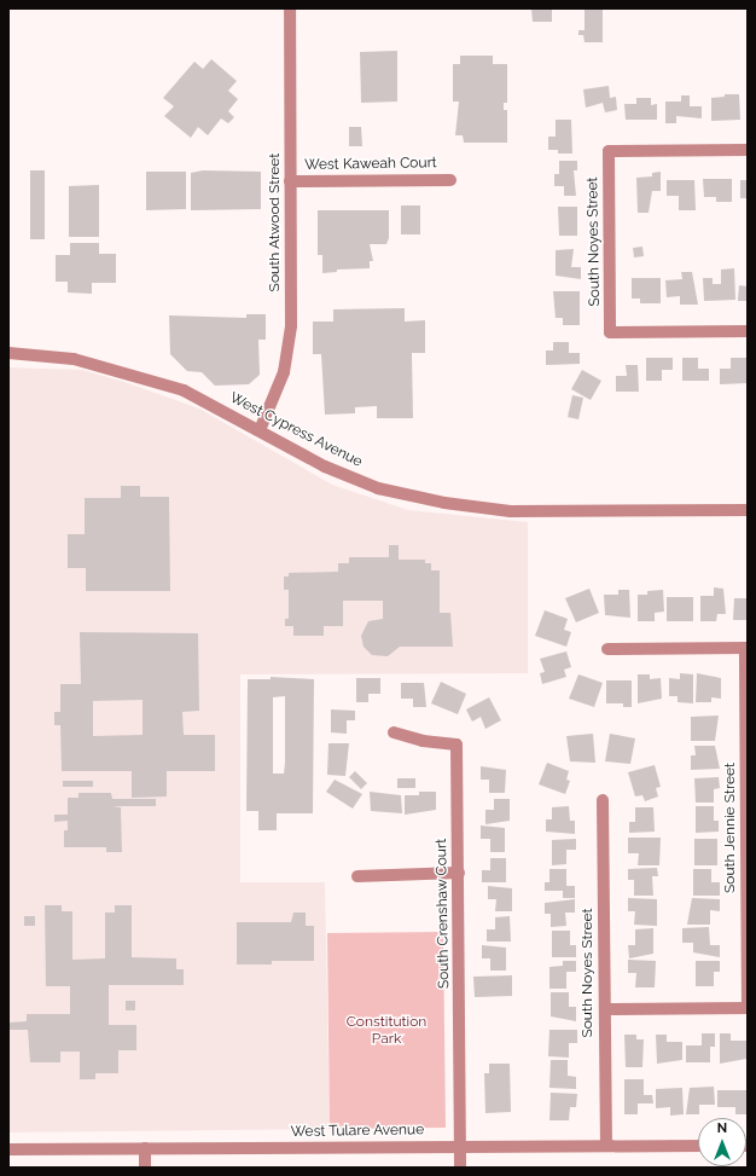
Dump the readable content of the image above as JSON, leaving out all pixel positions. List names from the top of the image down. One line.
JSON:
{"streets":{"street":["West Kaweah Court","South Atwood Street","South Noyes Street","West Cypress Avenue","South Jennie Street","South Crenshaw Court","West Tulare Avenue"]},"crossings":[["West Kaweah Court","South Atwood Street"],["South Atwood Street","West Cypress Avenue"],["South Noyes Street","West Tulare Avenue"],["South Crenshaw Court","West Tulare Avenue"]],"parks":["Constitution Park"],"north":"top"}
